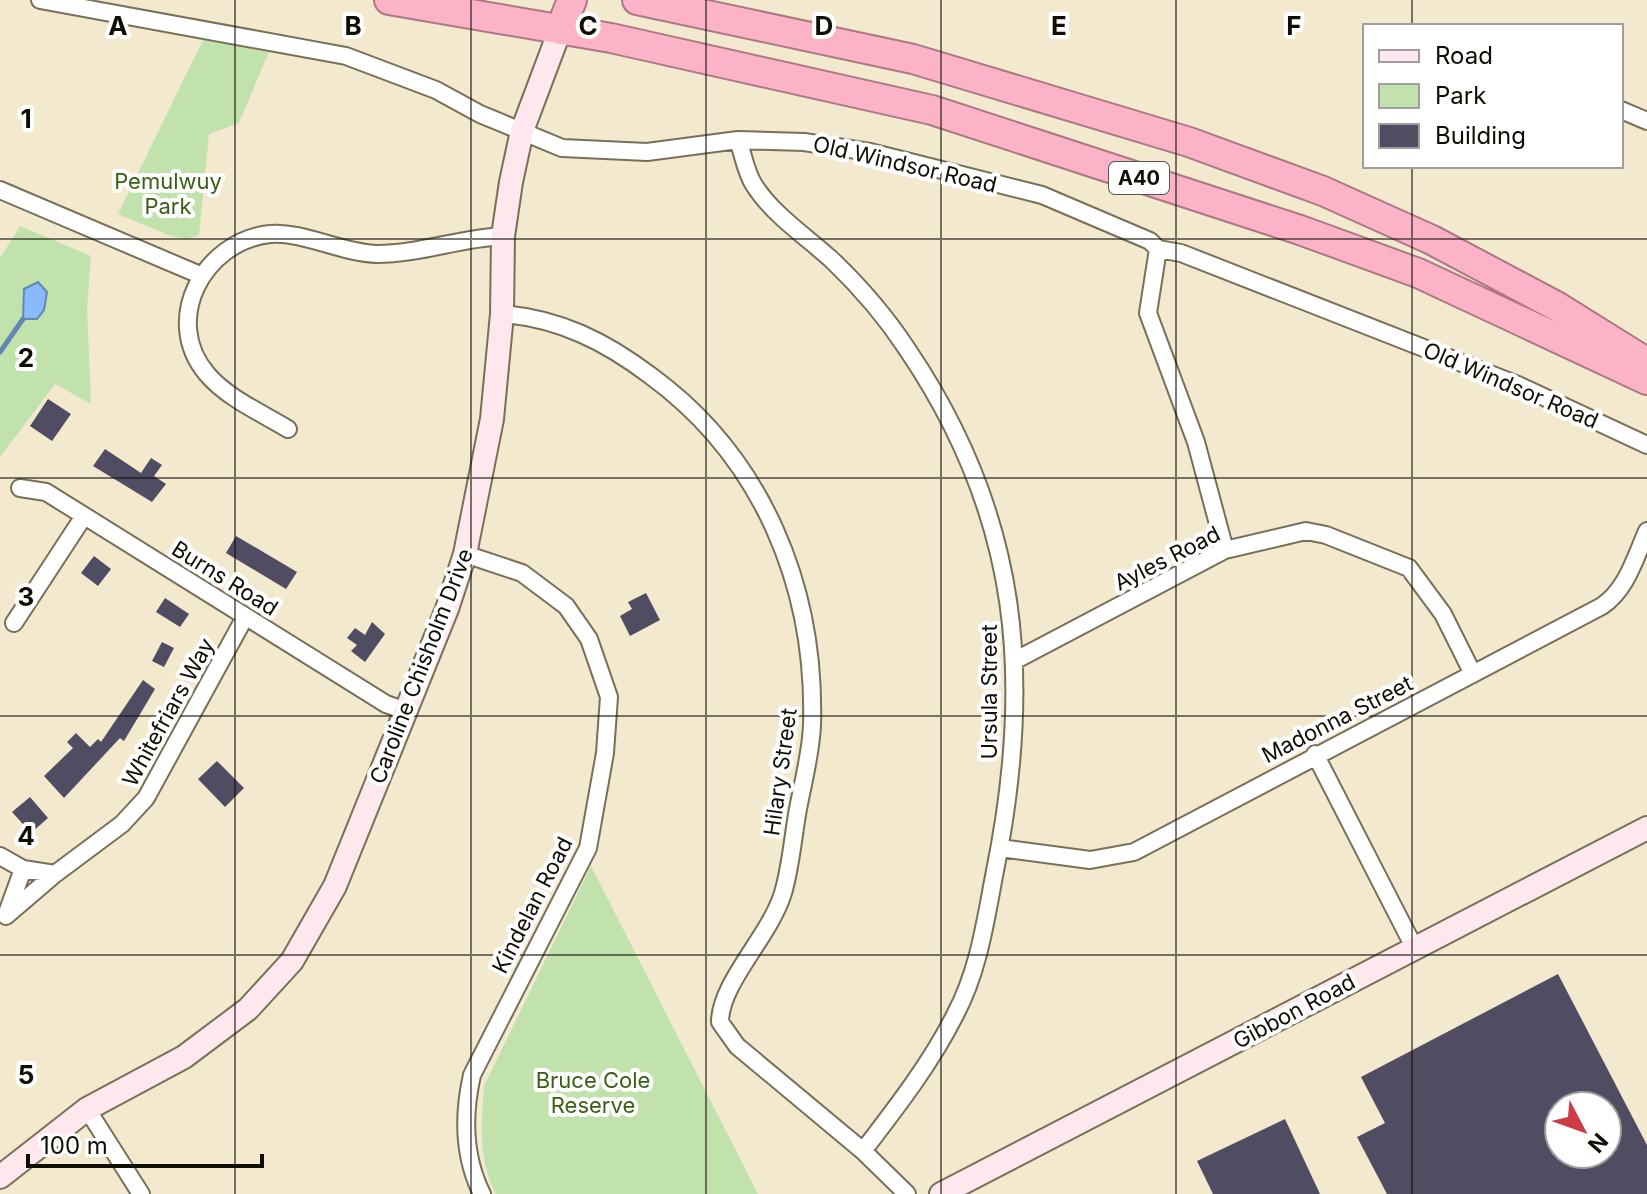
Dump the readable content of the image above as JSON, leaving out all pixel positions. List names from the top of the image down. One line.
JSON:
{"streets":{"highway":["A40","Caroline Chisholm Drive"],"main road":["Gibbon Road"],"street":["Old Windsor Road","Ayles Road","Burns Road","Ursula Street","Whitefriars Way","Madonna Street","Hilary Street","Kindelan Road"]},"crossings":[["Old Windsor Road","Caroline Chisholm Drive"],["Old Windsor Road","Ursula Street"],["A40","Caroline Chisholm Drive"],["Ayles Road","Ursula Street"],["Ayles Road","Madonna Street"],["Burns Road","Caroline Chisholm Drive"],["Burns Road","Whitefriars Way"],["Caroline Chisholm Drive","Hilary Street"],["Caroline Chisholm Drive","Kindelan Road"],["Ursula Street","Madonna Street"],["Ursula Street","Hilary Street"]],"parks":["Pemulwuy Park","Bruce Cole Reserve"],"legend":["Road","Park","Building"],"scale_bar":"100 m","north":"bottom right","grid":{"columns":["A","B","C","D","E","F"],"rows":["1","2","3","4","5"]}}
